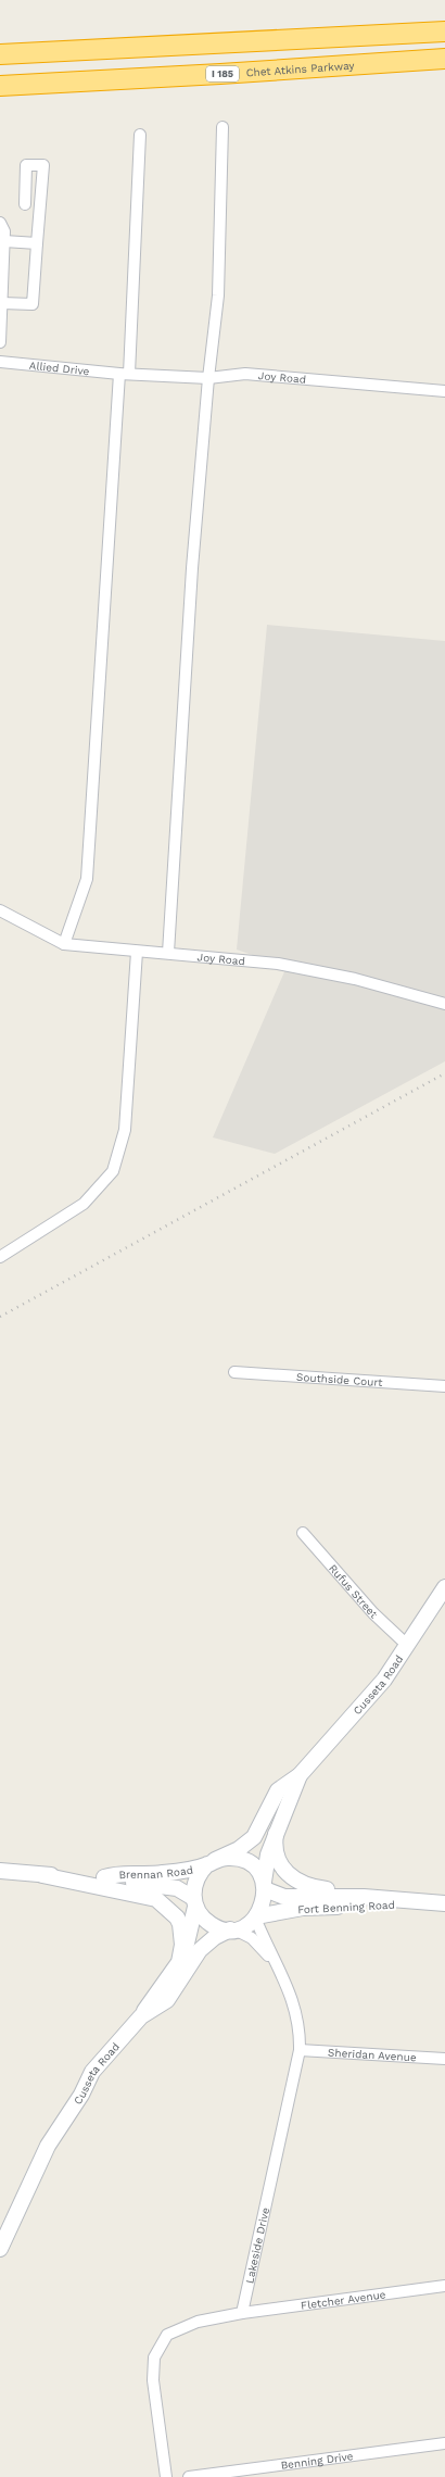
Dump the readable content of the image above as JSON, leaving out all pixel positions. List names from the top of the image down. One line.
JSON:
{"streets":{"highway":["Chet Atkins Parkway","I 185"],"street":["Allied Drive","Joy Road","Southside Court","Rufus Street","Cusseta Road","Brennan Road","Fort Benning Road","Sheridan Avenue","Lakeside Drive","Fletcher Avenue","Benning Drive"]},"crossings":[["Allied Drive","Joy Road"],["Rufus Street","Cusseta Road"],["Cusseta Road","Brennan Road"],["Cusseta Road","Fort Benning Road"],["Cusseta Road","Lakeside Drive"],["Brennan Road","Fort Benning Road"],["Brennan Road","Lakeside Drive"],["Fort Benning Road","Lakeside Drive"],["Sheridan Avenue","Lakeside Drive"],["Lakeside Drive","Fletcher Avenue"]]}
